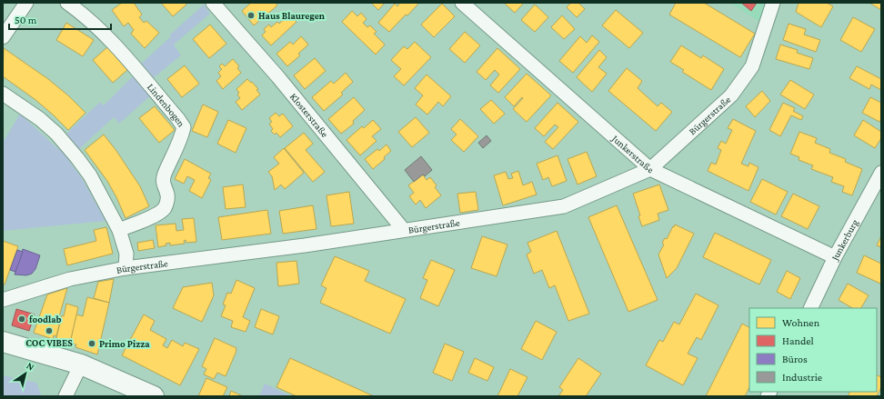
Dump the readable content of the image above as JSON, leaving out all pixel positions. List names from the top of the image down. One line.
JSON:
{"streets":{"street":["Lindenbogen","Klosterstraße","Bürgerstraße","Junkerstraße","Junkerburg"]},"crossings":[["Klosterstraße","Bürgerstraße"],["Bürgerstraße","Junkerstraße"],["Junkerstraße","Junkerburg"]],"places":["Haus Blauregen","foodlab","COC VIBES","Primo Pizza"],"legend":["Wohnen","Handel","Büros","Industrie"],"scale_bar":"50 m","north":"top right"}
